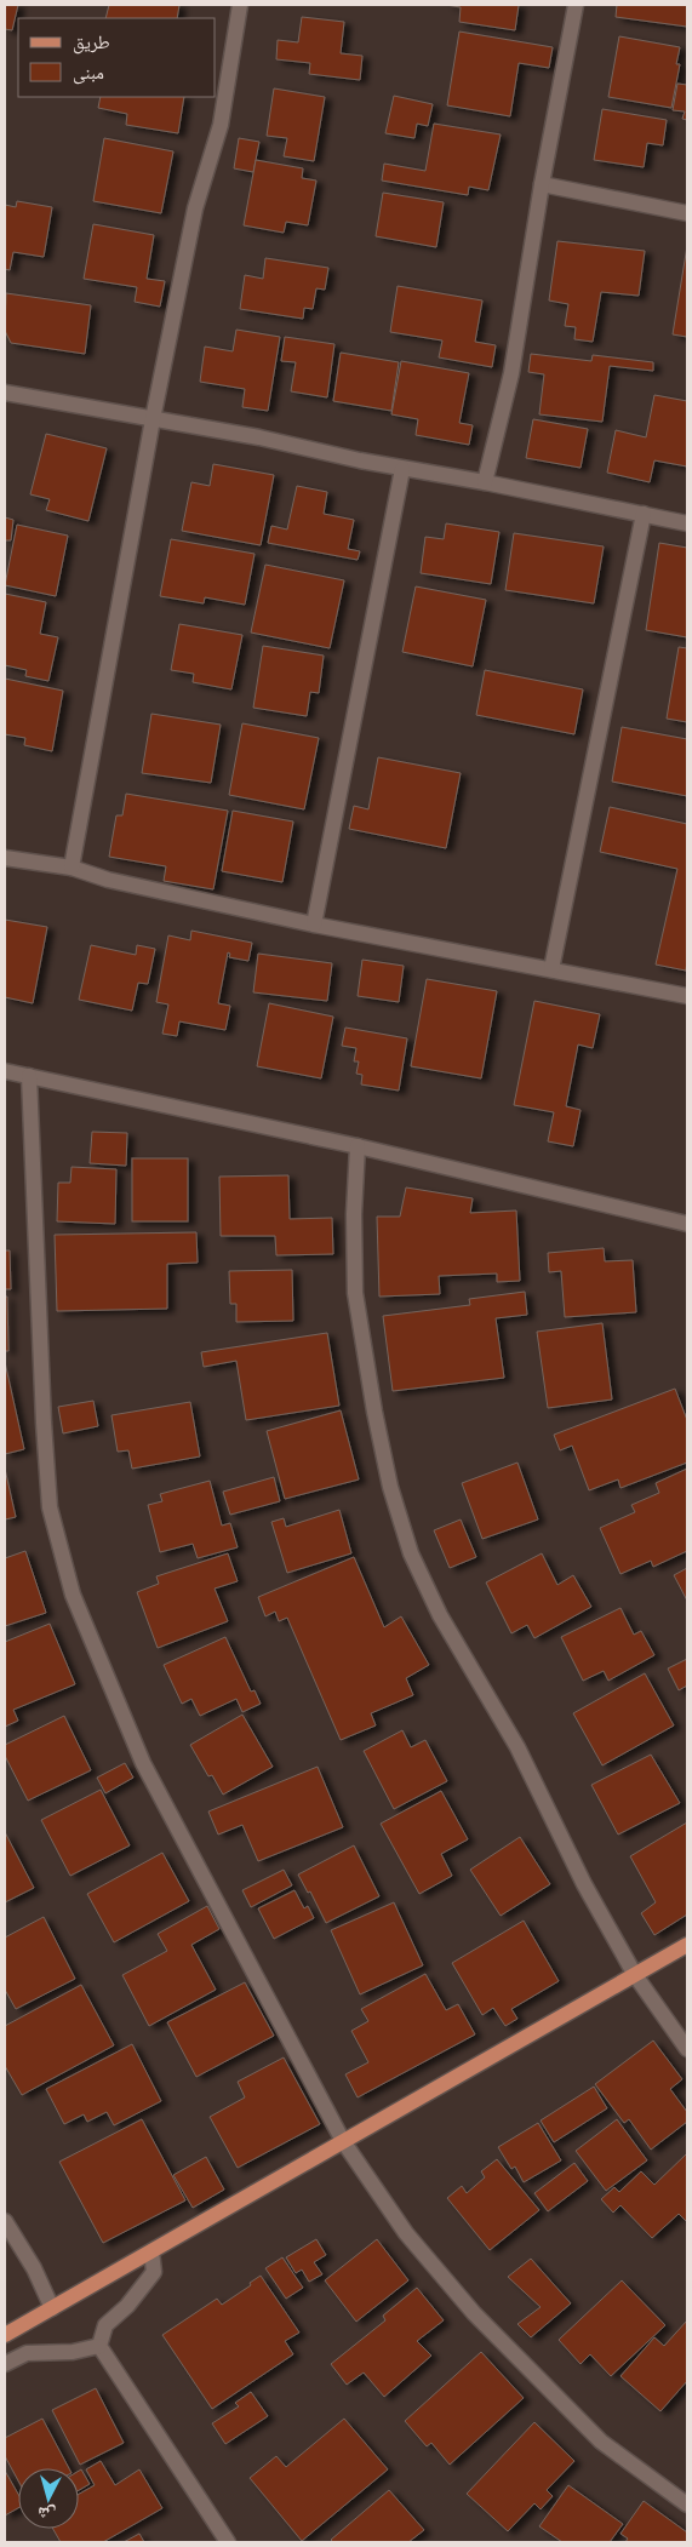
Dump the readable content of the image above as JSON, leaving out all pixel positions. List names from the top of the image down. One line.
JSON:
{"legend":["طريق","مبنى"],"north":"bottom"}
